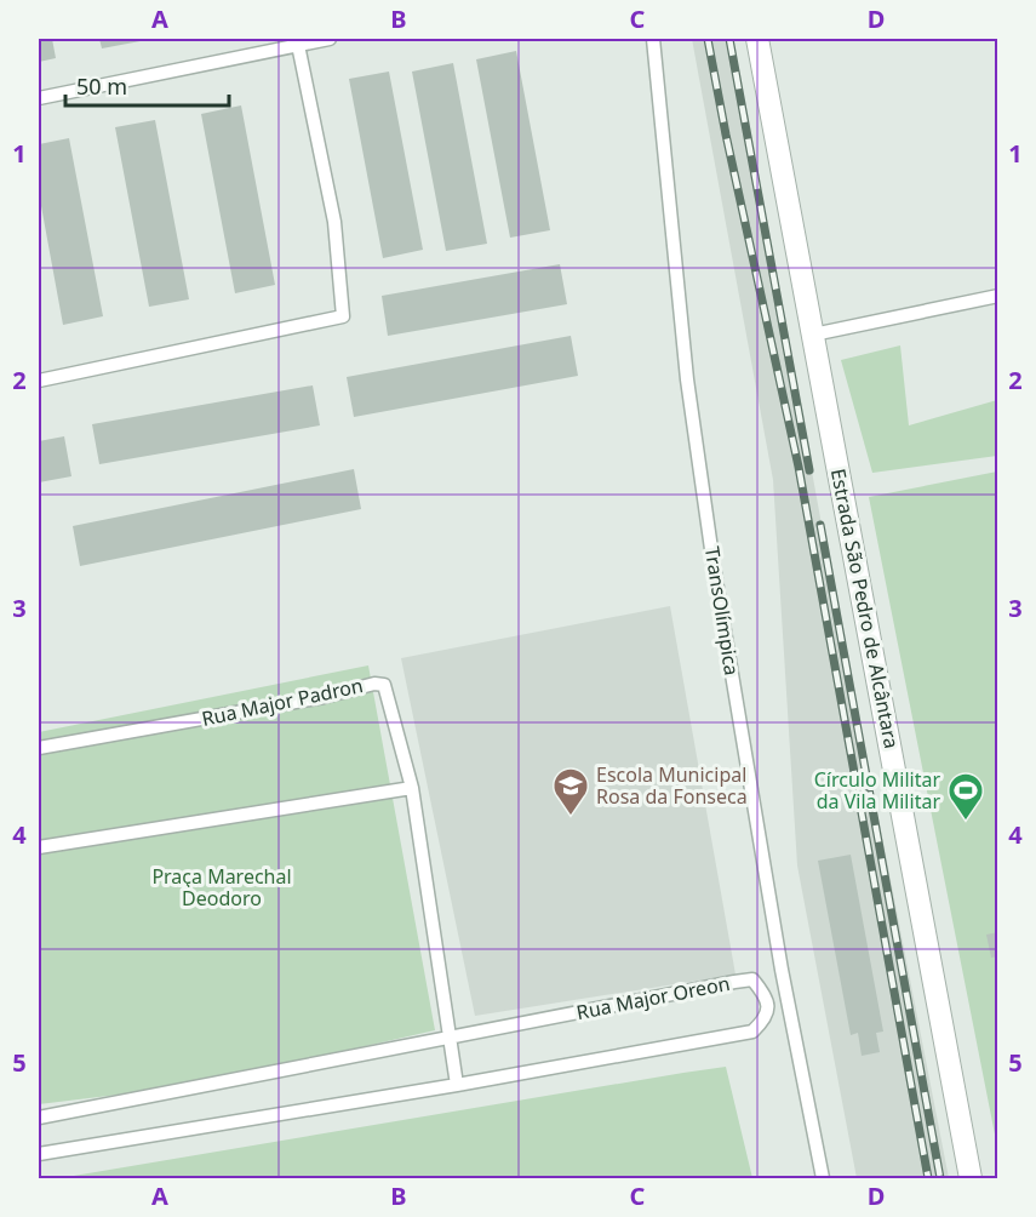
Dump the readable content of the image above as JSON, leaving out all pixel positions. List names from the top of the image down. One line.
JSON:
{"streets":{"street":["Estrada São Pedro de Alcântara"],"lane":["TransOlímpica","Rua Major Padron","Rua Major Oreon"]},"crossings":[["Rua Major Padron","Rua Major Oreon"]],"parks":["Praça Marechal Deodoro"],"places":{"school or university":["Escola Municipal Rosa da Fonseca"],"sports":["Círculo Militar da Vila Militar"]},"scale_bar":"50 m","grid":{"columns":["A","B","C","D"],"rows":["1","2","3","4","5"]}}
